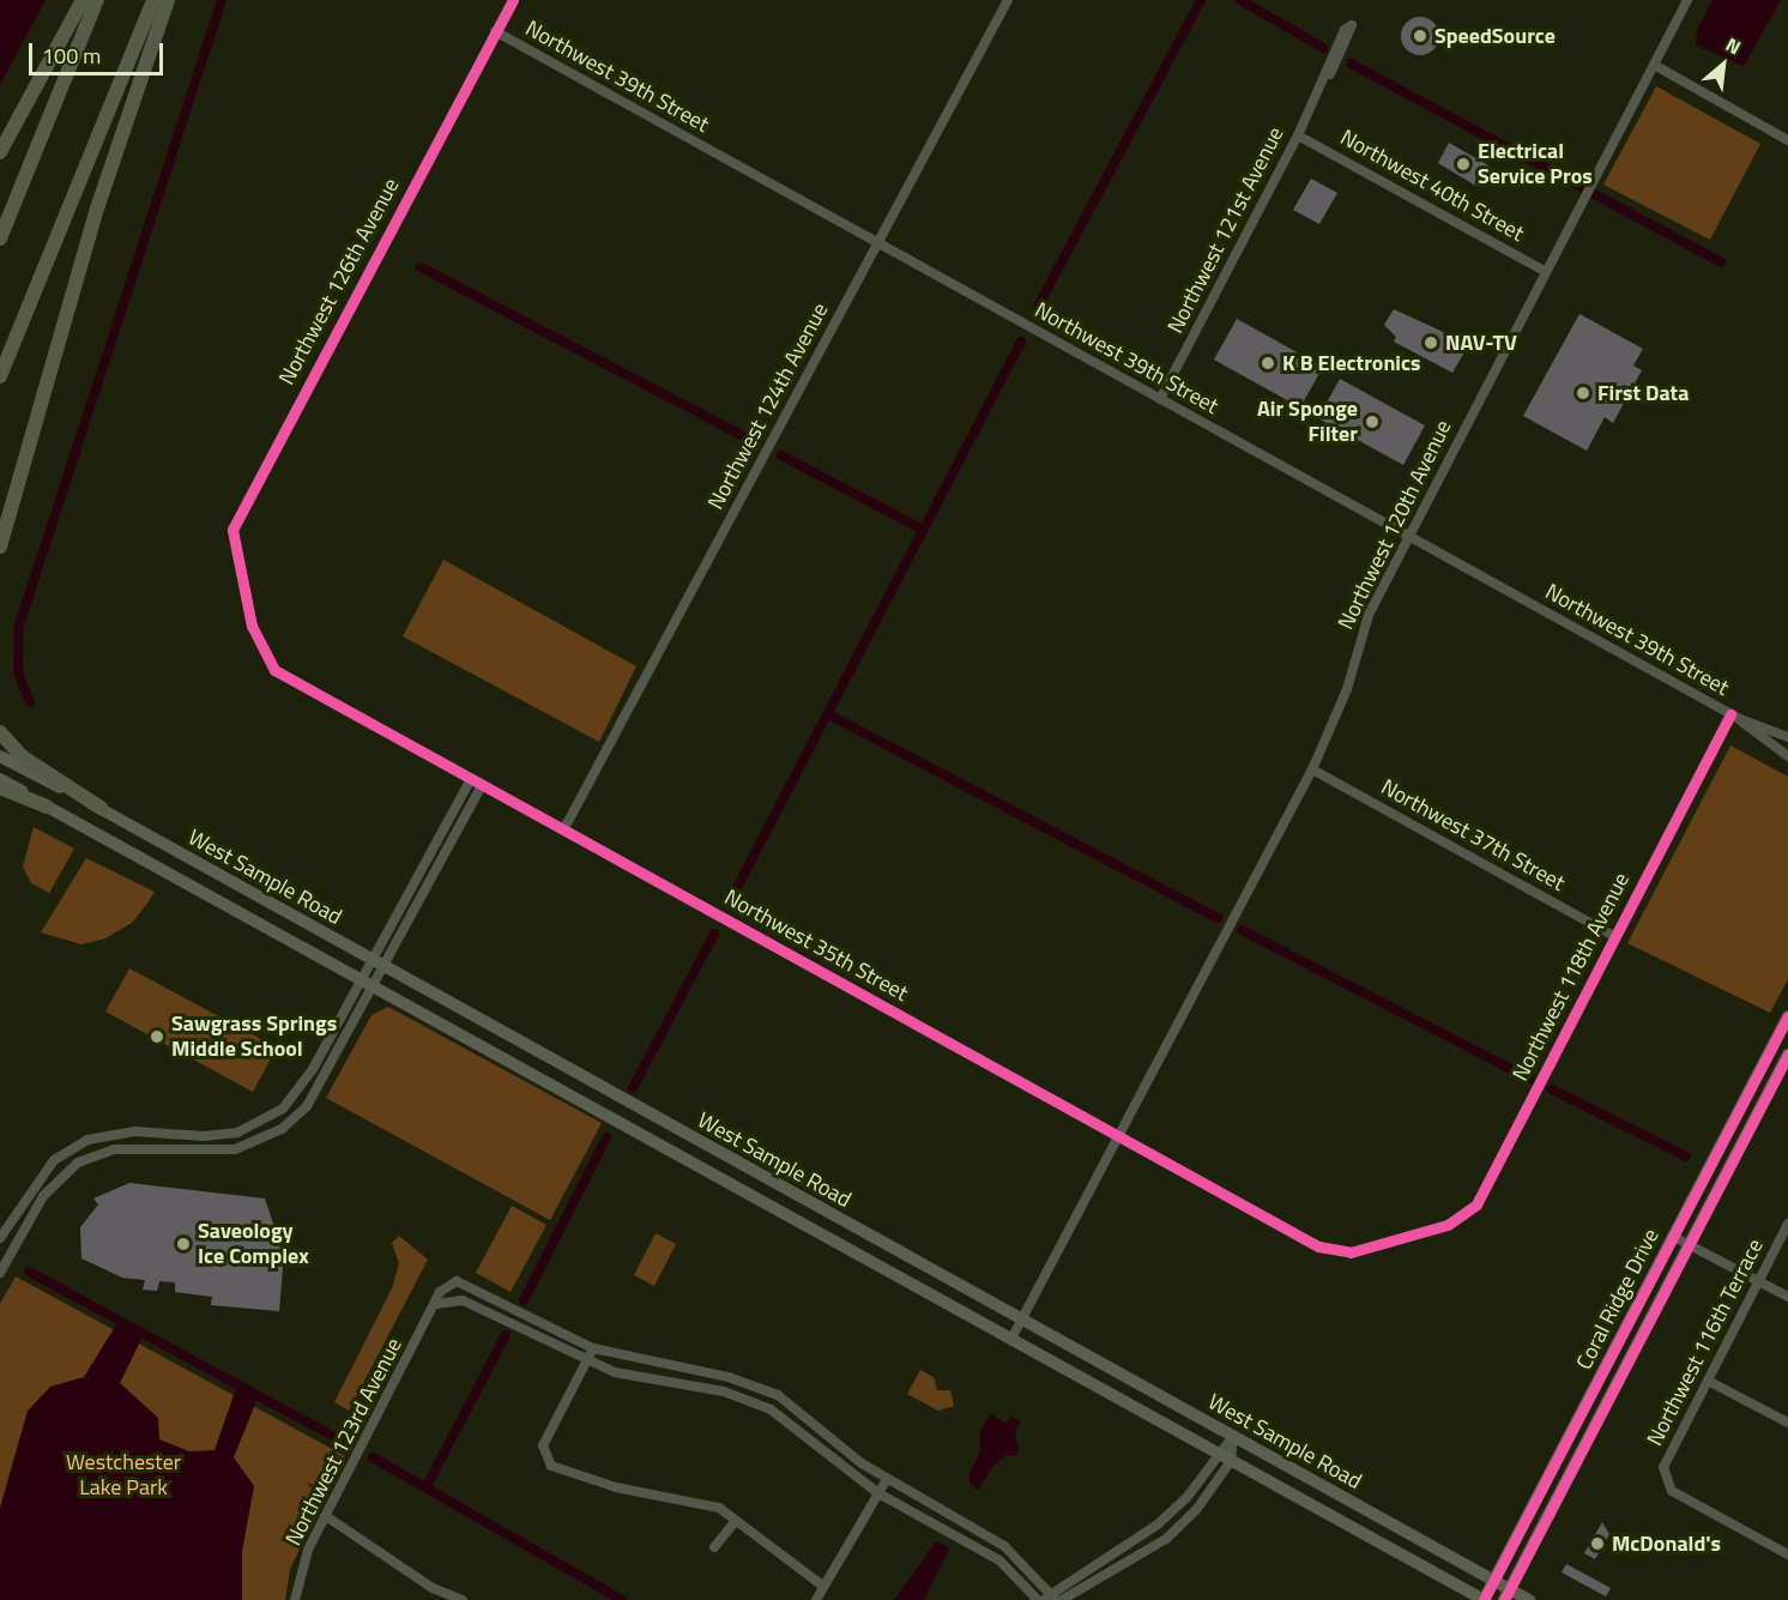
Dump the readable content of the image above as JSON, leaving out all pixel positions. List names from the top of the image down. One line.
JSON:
{"streets":{"main road":["West Sample Road","Coral Ridge Drive"],"street":["Northwest 39th Street","Northwest 40th Street","Northwest 121st Avenue","Northwest 126th Avenue","Northwest 124th Avenue","Northwest 120th Avenue","Northwest 37th Street","Northwest 35th Street","Northwest 118th Avenue","Northwest 116th Terrace","Northwest 123rd Avenue"]},"crossings":[["Northwest 39th Street","Northwest 121st Avenue"],["Northwest 39th Street","Northwest 126th Avenue"],["Northwest 39th Street","Northwest 124th Avenue"],["Northwest 39th Street","Northwest 120th Avenue"],["Northwest 39th Street","Northwest 118th Avenue"],["Northwest 40th Street","Northwest 121st Avenue"],["Northwest 40th Street","Northwest 120th Avenue"],["Northwest 126th Avenue","Northwest 35th Street"],["Northwest 124th Avenue","Northwest 35th Street"],["Northwest 120th Avenue","Northwest 37th Street"],["Northwest 120th Avenue","West Sample Road"],["Northwest 120th Avenue","Northwest 35th Street"],["Northwest 37th Street","Northwest 118th Avenue"],["West Sample Road","Coral Ridge Drive"],["Northwest 35th Street","Northwest 118th Avenue"]],"parks":["Westchester Lake Park"],"places":["SpeedSource","Electrical Service Pros","NAV-TV","K B Electronics","First Data","Air Sponge Filter","Sawgrass Springs Middle School","Saveology Ice Complex","McDonald's"],"scale_bar":"100 m","north":"top right"}
